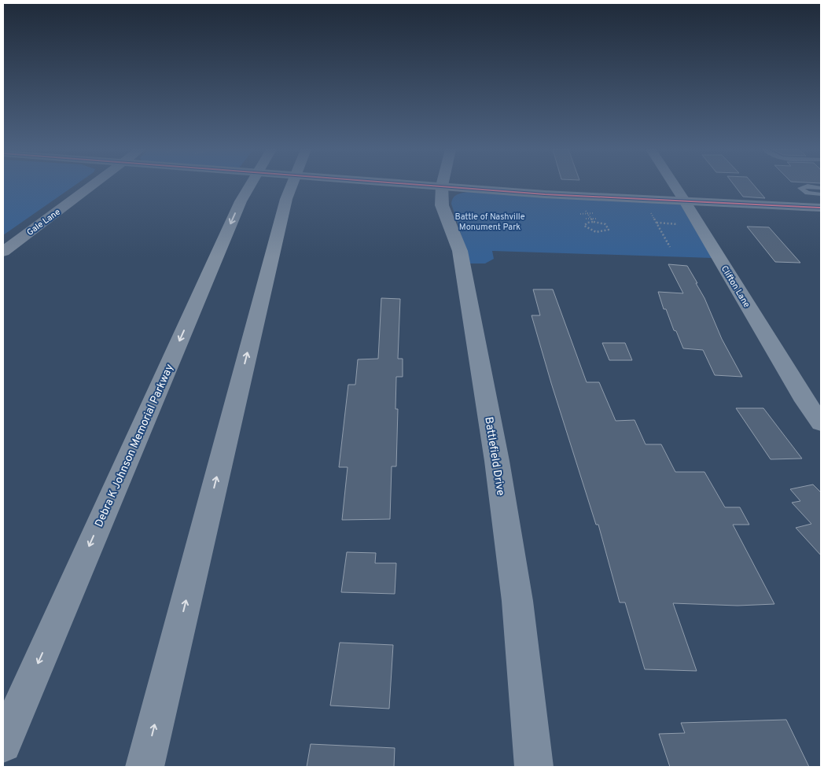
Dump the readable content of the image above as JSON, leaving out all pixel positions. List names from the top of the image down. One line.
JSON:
{"streets":{"highway":["Debra K Johnson Memorial Parkway"],"main road":["Gale Lane"],"street":["Clifton Lane","Battlefield Drive"]},"parks":["Battle of Nashville Monument Park"]}
